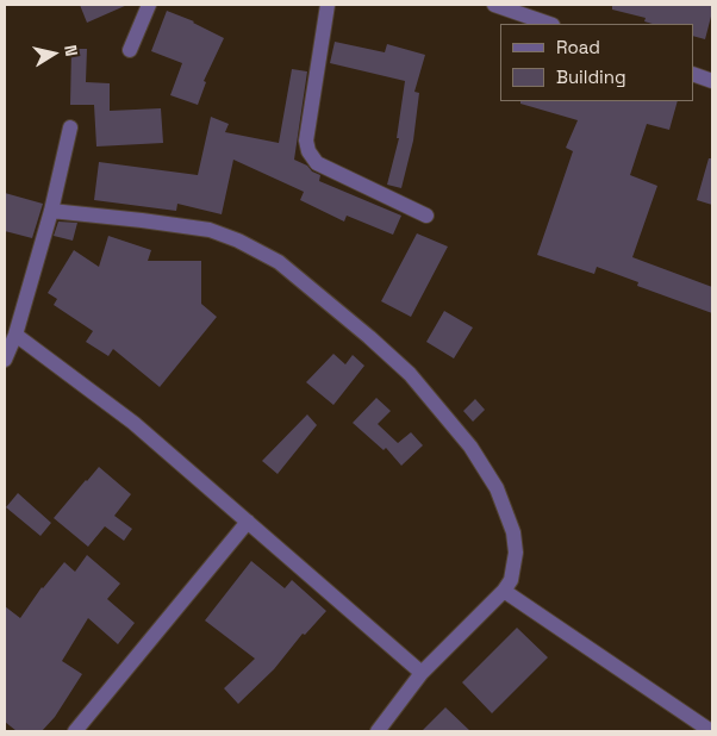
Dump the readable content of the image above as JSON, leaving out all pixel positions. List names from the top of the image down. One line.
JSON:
{"legend":["Road","Building"],"north":"right"}
